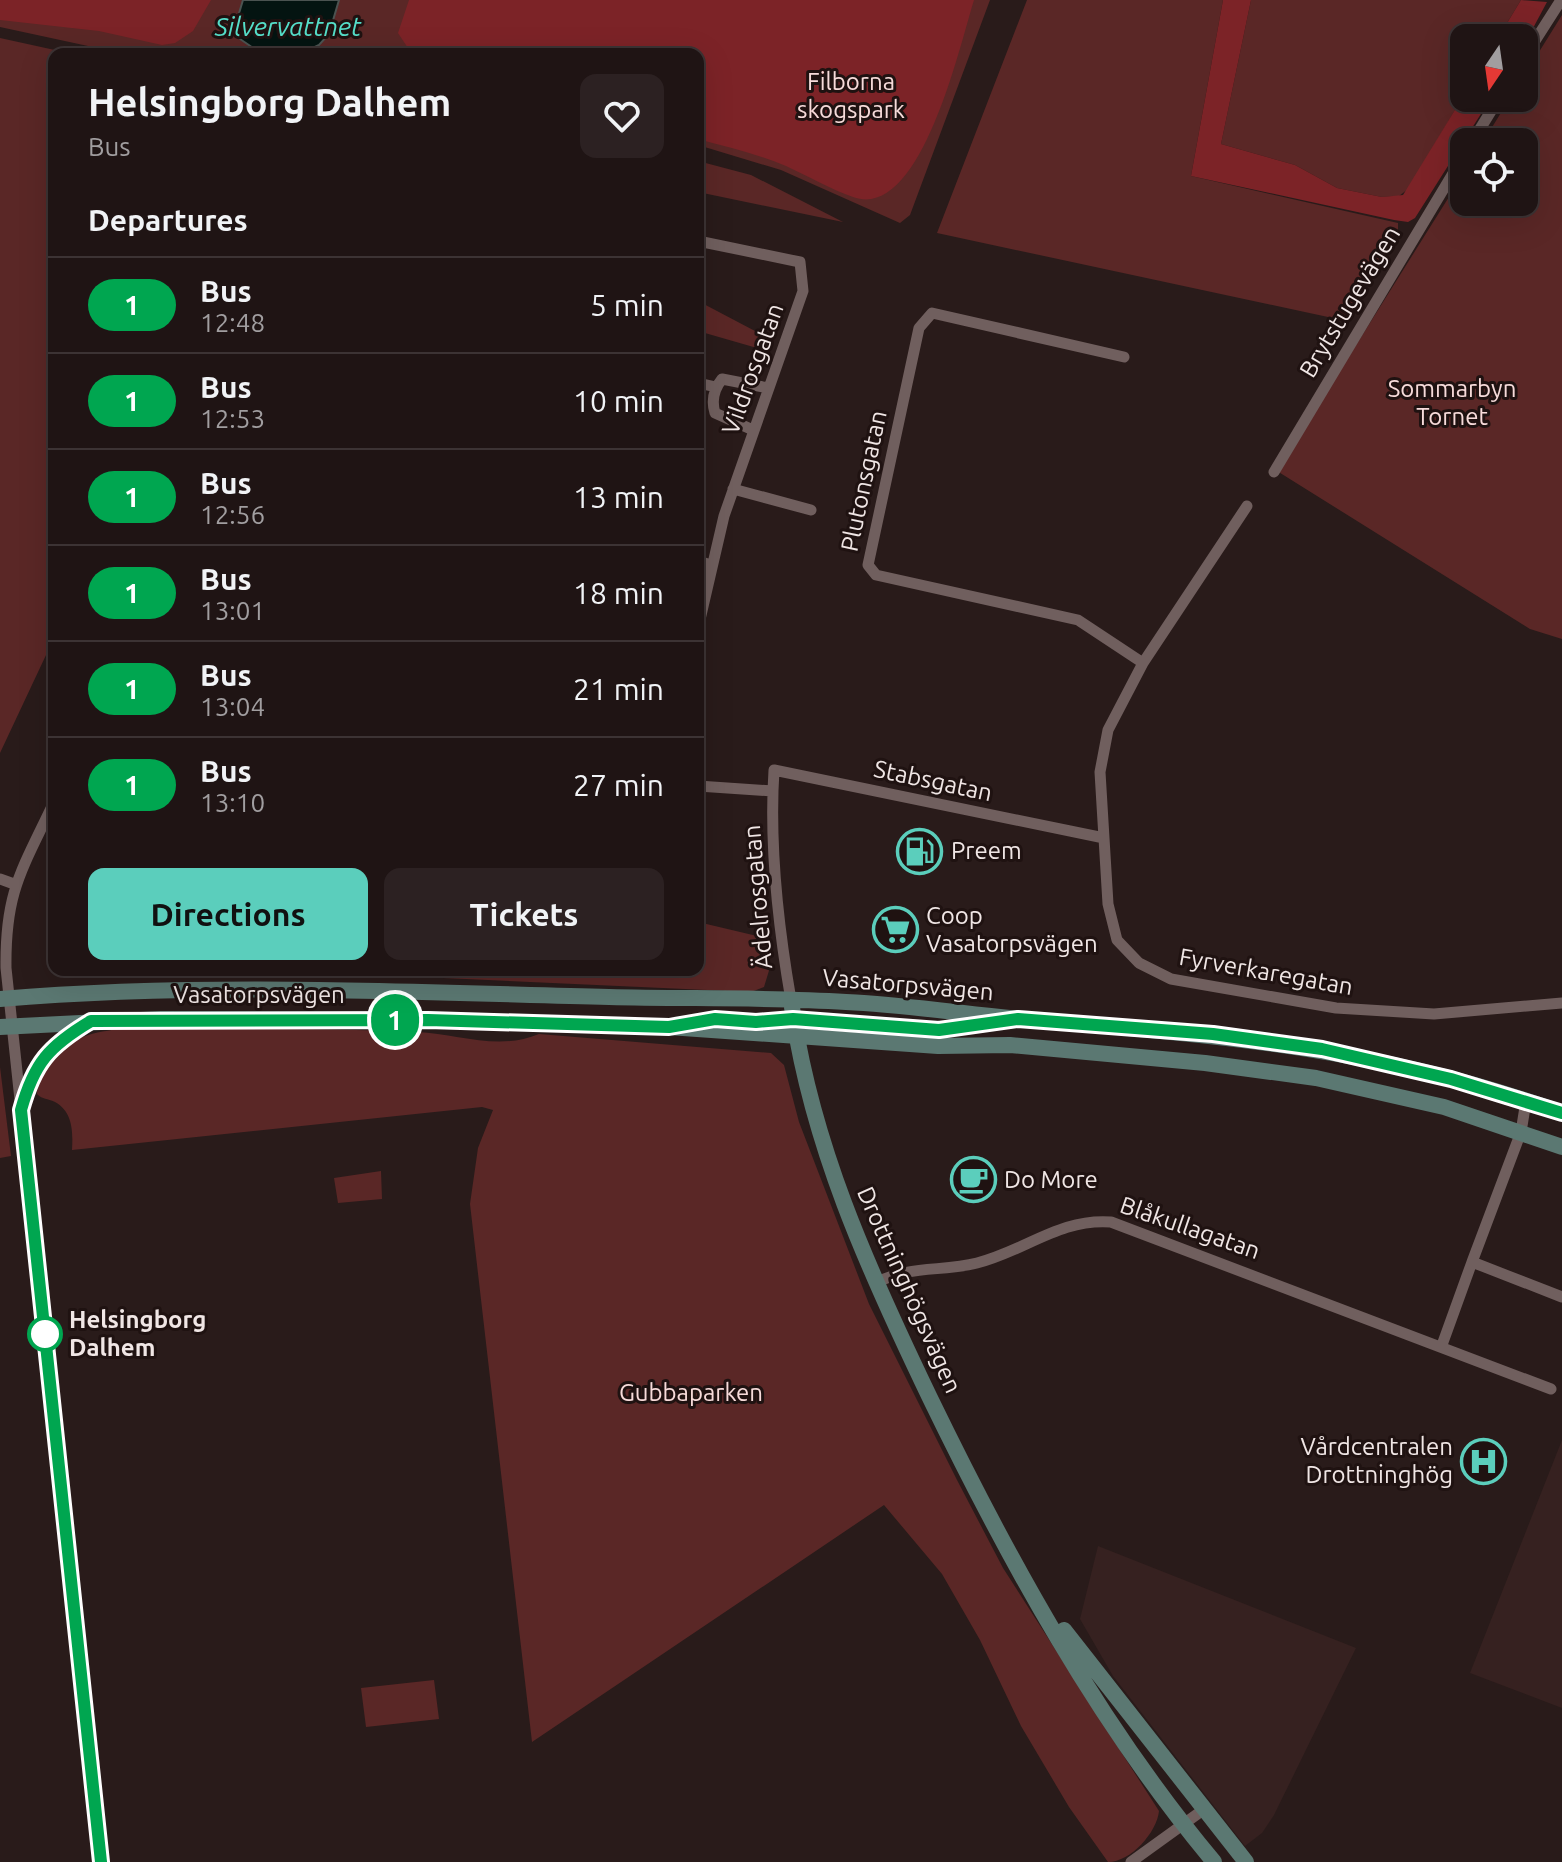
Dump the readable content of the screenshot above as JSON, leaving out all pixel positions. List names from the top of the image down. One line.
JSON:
{"streets":{"main road":["Vasatorpsvägen","Drottninghögsvägen"],"street":["Brytstugevägen","Vildrosgatan","Plutonsgatan","Stabsgatan","Ädelrosgatan","Fyrverkaregatan","Blåkullagatan"]},"crossings":[["Plutonsgatan","Fyrverkaregatan"],["Stabsgatan","Ädelrosgatan"],["Stabsgatan","Fyrverkaregatan"],["Ädelrosgatan","Vasatorpsvägen"],["Ädelrosgatan","Drottninghögsvägen"],["Vasatorpsvägen","Drottninghögsvägen"],["Blåkullagatan","Drottninghögsvägen"]],"water":["Silvervattnet"],"parks":["Filborna skogspark","Sommarbyn Tornet","Gubbaparken"],"places":{"fuel station":["Preem"],"supermarket":["Coop Vasatorpsvägen"],"cafe":["Do More"],"other":["Helsingborg Dalhem"],"hospital":["Vårdcentralen Drottninghög"]},"lines":["bus line 1"],"north":"bottom","page":{"on_map":"1","heading":[["Helsingborg Dalhem","Bus"],"Departures"],"list":[{"mark":"1","name":"Bus","note":"12:48","value":"5 min"},{"mark":"1","name":"Bus","note":"12:53","value":"10 min"},{"mark":"1","name":"Bus","note":"12:56","value":"13 min"},{"mark":"1","name":"Bus","note":"13:01","value":"18 min"},{"mark":"1","name":"Bus","note":"13:04","value":"21 min"},{"mark":"1","name":"Bus","note":"13:10","value":"27 min"}],"buttons":["Directions","Tickets"]}}
